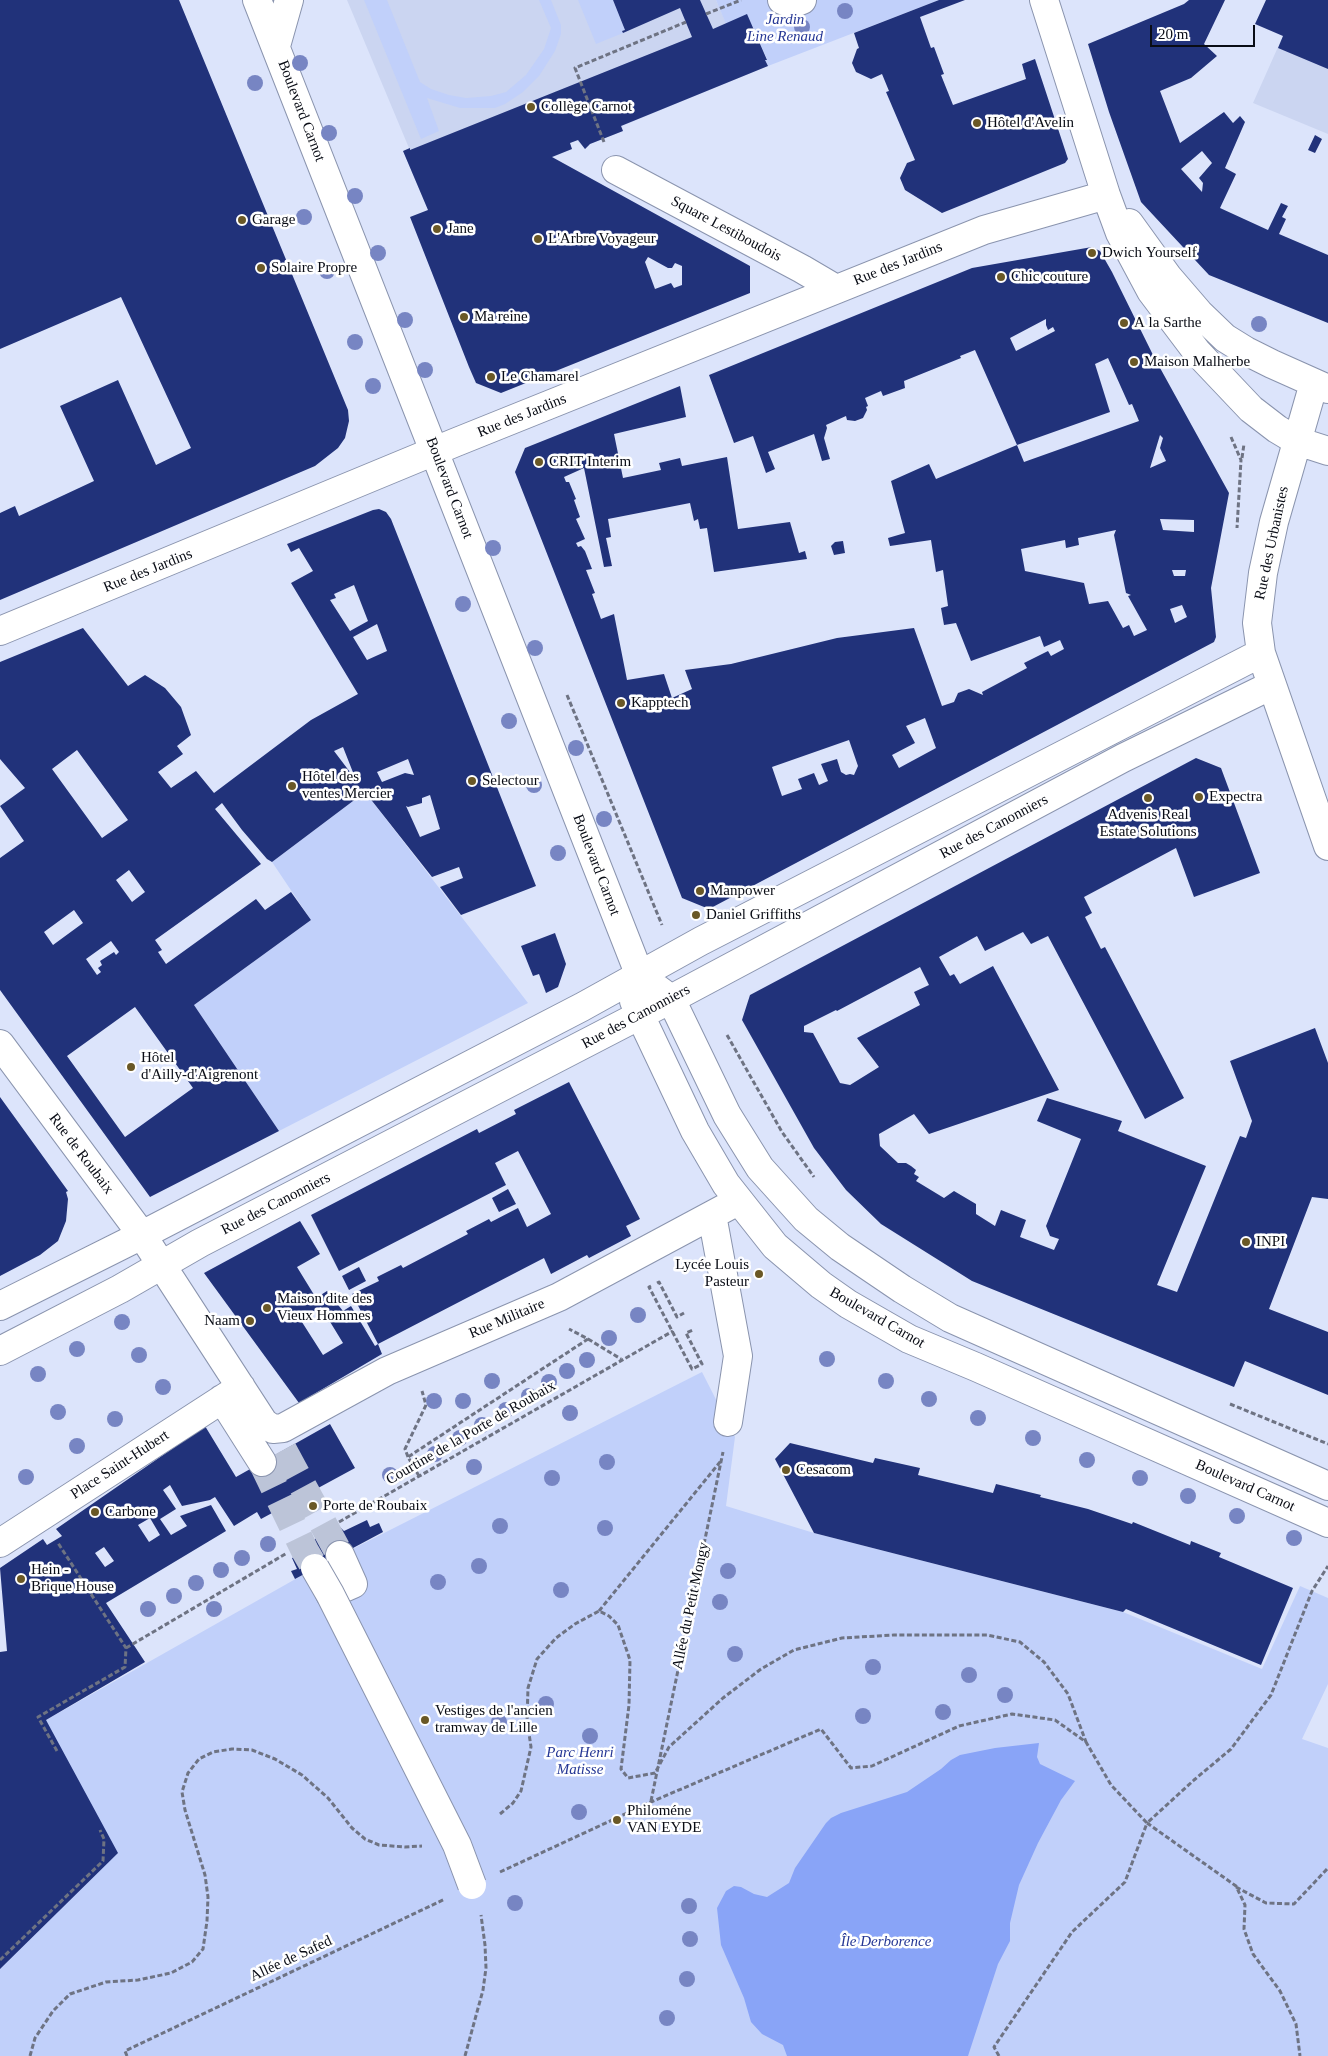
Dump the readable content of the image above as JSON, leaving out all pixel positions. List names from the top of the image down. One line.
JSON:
{"streets":{"street":["Boulevard Carnot","Square Lestiboudois","Rue des Jardins","Rue des Urbanistes","Rue des Canonniers","Rue de Roubaix","Rue Militaire","Place Saint-Hubert"],"path":["Courtine de la Porte de Roubaix","Allée du Petit Mongy","Allée de Safed"]},"crossings":[["Boulevard Carnot","Rue des Jardins"],["Boulevard Carnot","Rue des Canonniers"],["Boulevard Carnot","Rue Militaire"],["Square Lestiboudois","Rue des Jardins"],["Rue des Urbanistes","Rue des Canonniers"],["Rue des Canonniers","Rue de Roubaix"],["Rue Militaire","Place Saint-Hubert"]],"parks":["Jardin Line Renaud","Parc Henri Matisse","Île Derborence"],"places":["Collège Carnot","Hôtel d'Avelin","Garage","Jane","L'Arbre Voyageur","Dwich Yourself","Solaire Propre","Chic couture","Ma reine","A la Sarthe","Maison Malherbe","Le Chamarel","CRIT Interim","Kapptech","Selectour","Hôtel des ventes Mercier","Expectra","Advenis Real Estate Solutions","Manpower","Daniel Griffiths","Hôtel d'Ailly-d'Aigrenont","INPI","Lycée Louis Pasteur","Maison dite des Vieux Hommes","Naam","Cesacom","Porte de Roubaix","Carbone","Hein - Brique House","Vestiges de l'ancien tramway de Lille","Philoméne VAN EYDE"],"scale_bar":"20 m"}
